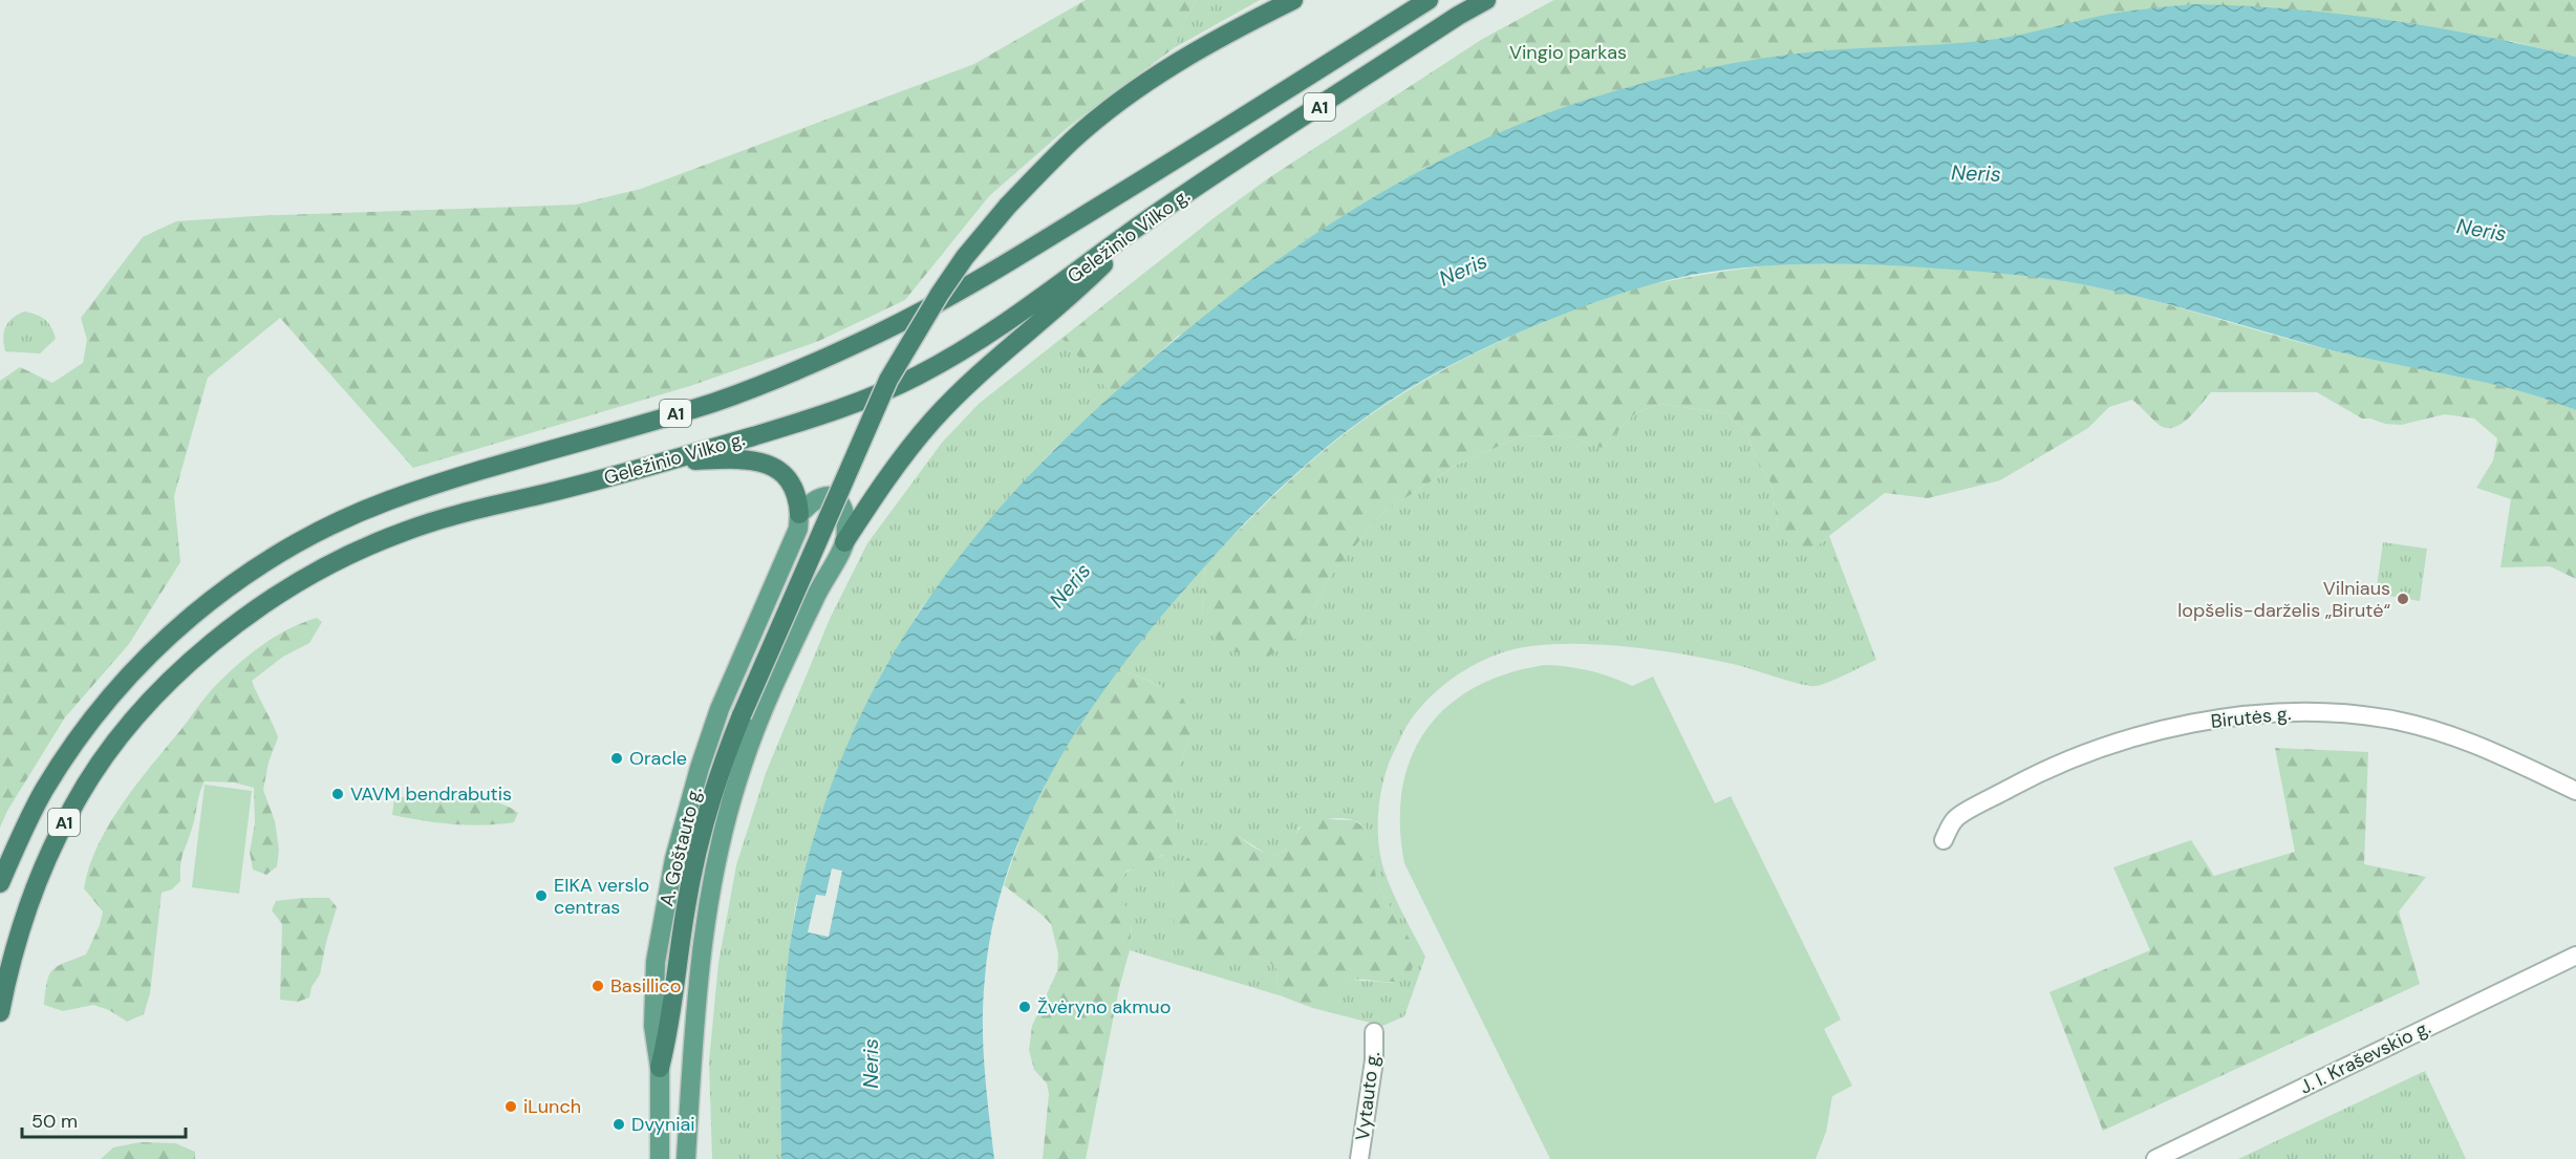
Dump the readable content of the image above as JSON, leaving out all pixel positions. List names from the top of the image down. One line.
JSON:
{"streets":{"highway":["A1","Geležinio Vilko g."],"main road":["A. Goštauto g."],"street":["Birutės g.","J. I. Kraševskio g.","Vytauto g."]},"water":["Neris"],"parks":["Vingio parkas"],"places":["Vilniaus lopšelis-darželis „Birutė“","Oracle","VAVM bendrabutis","EIKA verslo centras","Basillico","Žvėryno akmuo","iLunch","Dvyniai"],"scale_bar":"50 m"}
